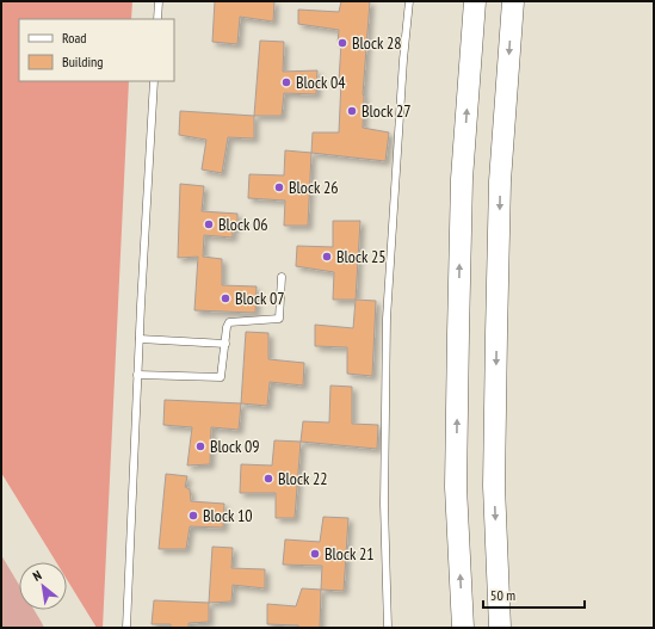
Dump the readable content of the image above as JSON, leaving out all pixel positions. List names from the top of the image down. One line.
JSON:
{"places":["Block 28","Block 04","Block 27","Block 26","Block 06","Block 25","Block 07","Block 09","Block 22","Block 10","Block 21"],"legend":["Road","Building"],"scale_bar":"50 m","north":"top left"}
